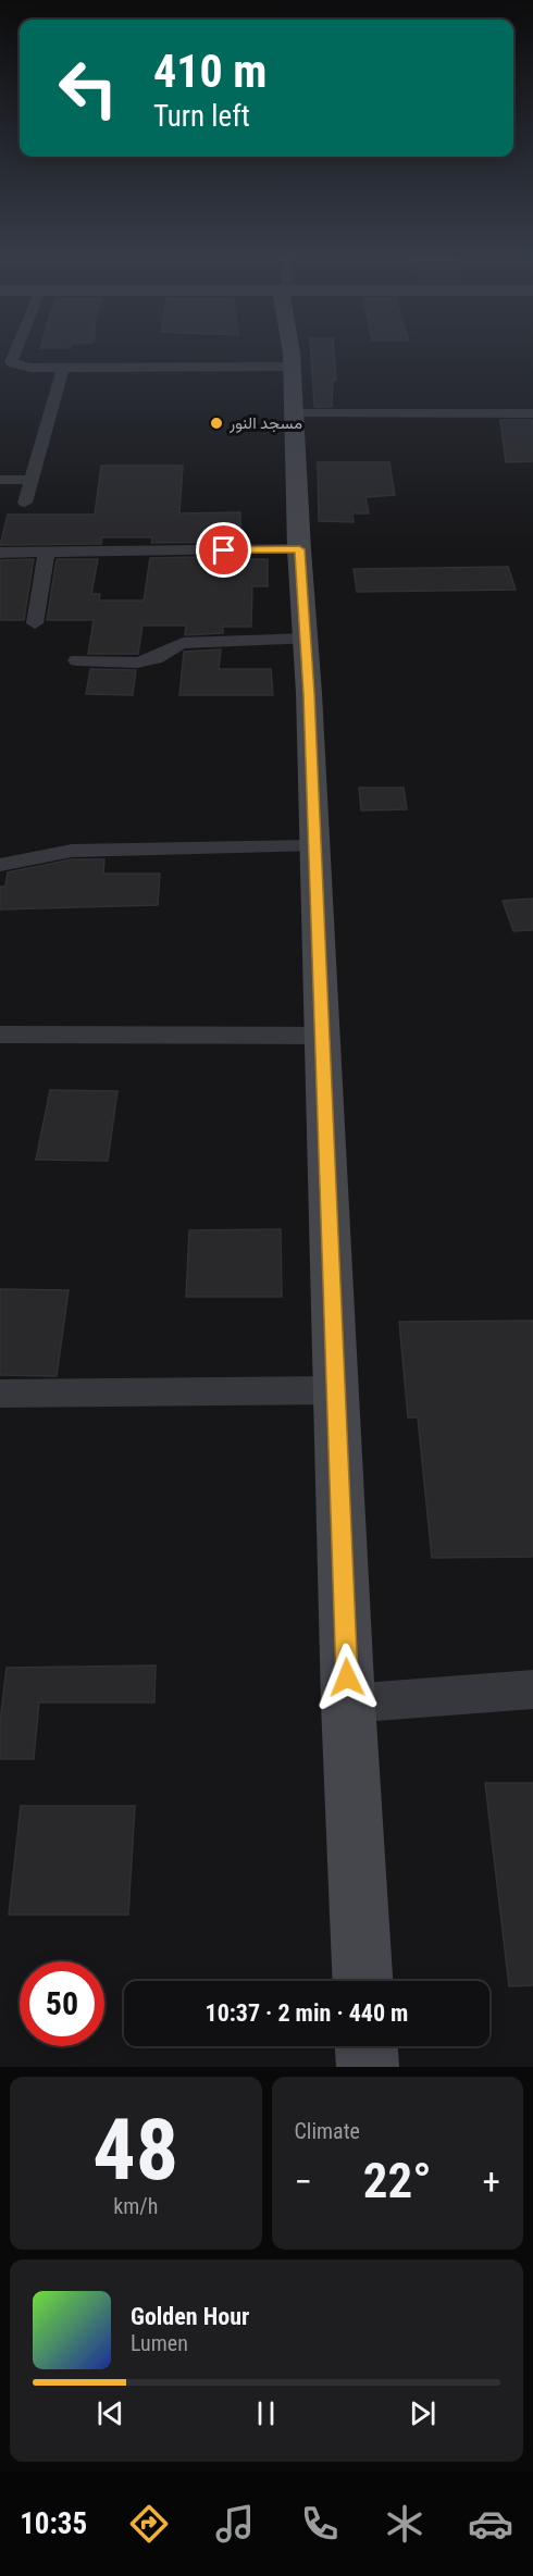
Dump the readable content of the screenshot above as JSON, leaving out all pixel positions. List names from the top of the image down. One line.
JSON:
{"places":["مسجد النور"],"page":{"turn":["410 m","Turn left"],"limit":"50","trip":"10:37 · 2 min · 440 m","tile":[["48","km/h"],"Climate"],"heat":["−","22°","+"],"song":["Golden Hour","Lumen"],"tabs":"10:35"}}
